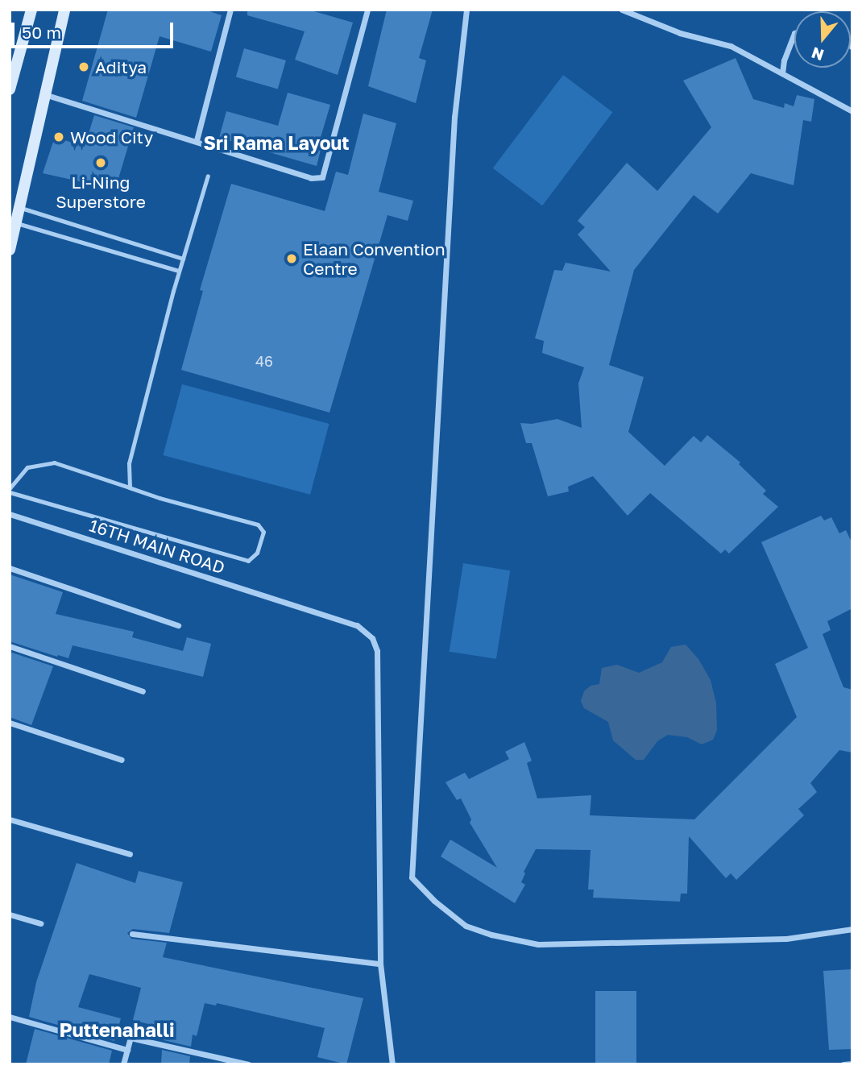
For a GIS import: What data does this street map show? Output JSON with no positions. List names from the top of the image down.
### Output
{
  "streets": {
    "street": ["16TH MAIN ROAD"]
  },
  "districts": ["Sri Rama Layout", "Puttenahalli"],
  "places": [
    "Aditya",
    "Wood City",
    "Li-Ning Superstore",
    "Elaan Convention Centre"
  ],
  "house_numbers": ["46"],
  "scale_bar": "50 m",
  "north": "bottom"
}
